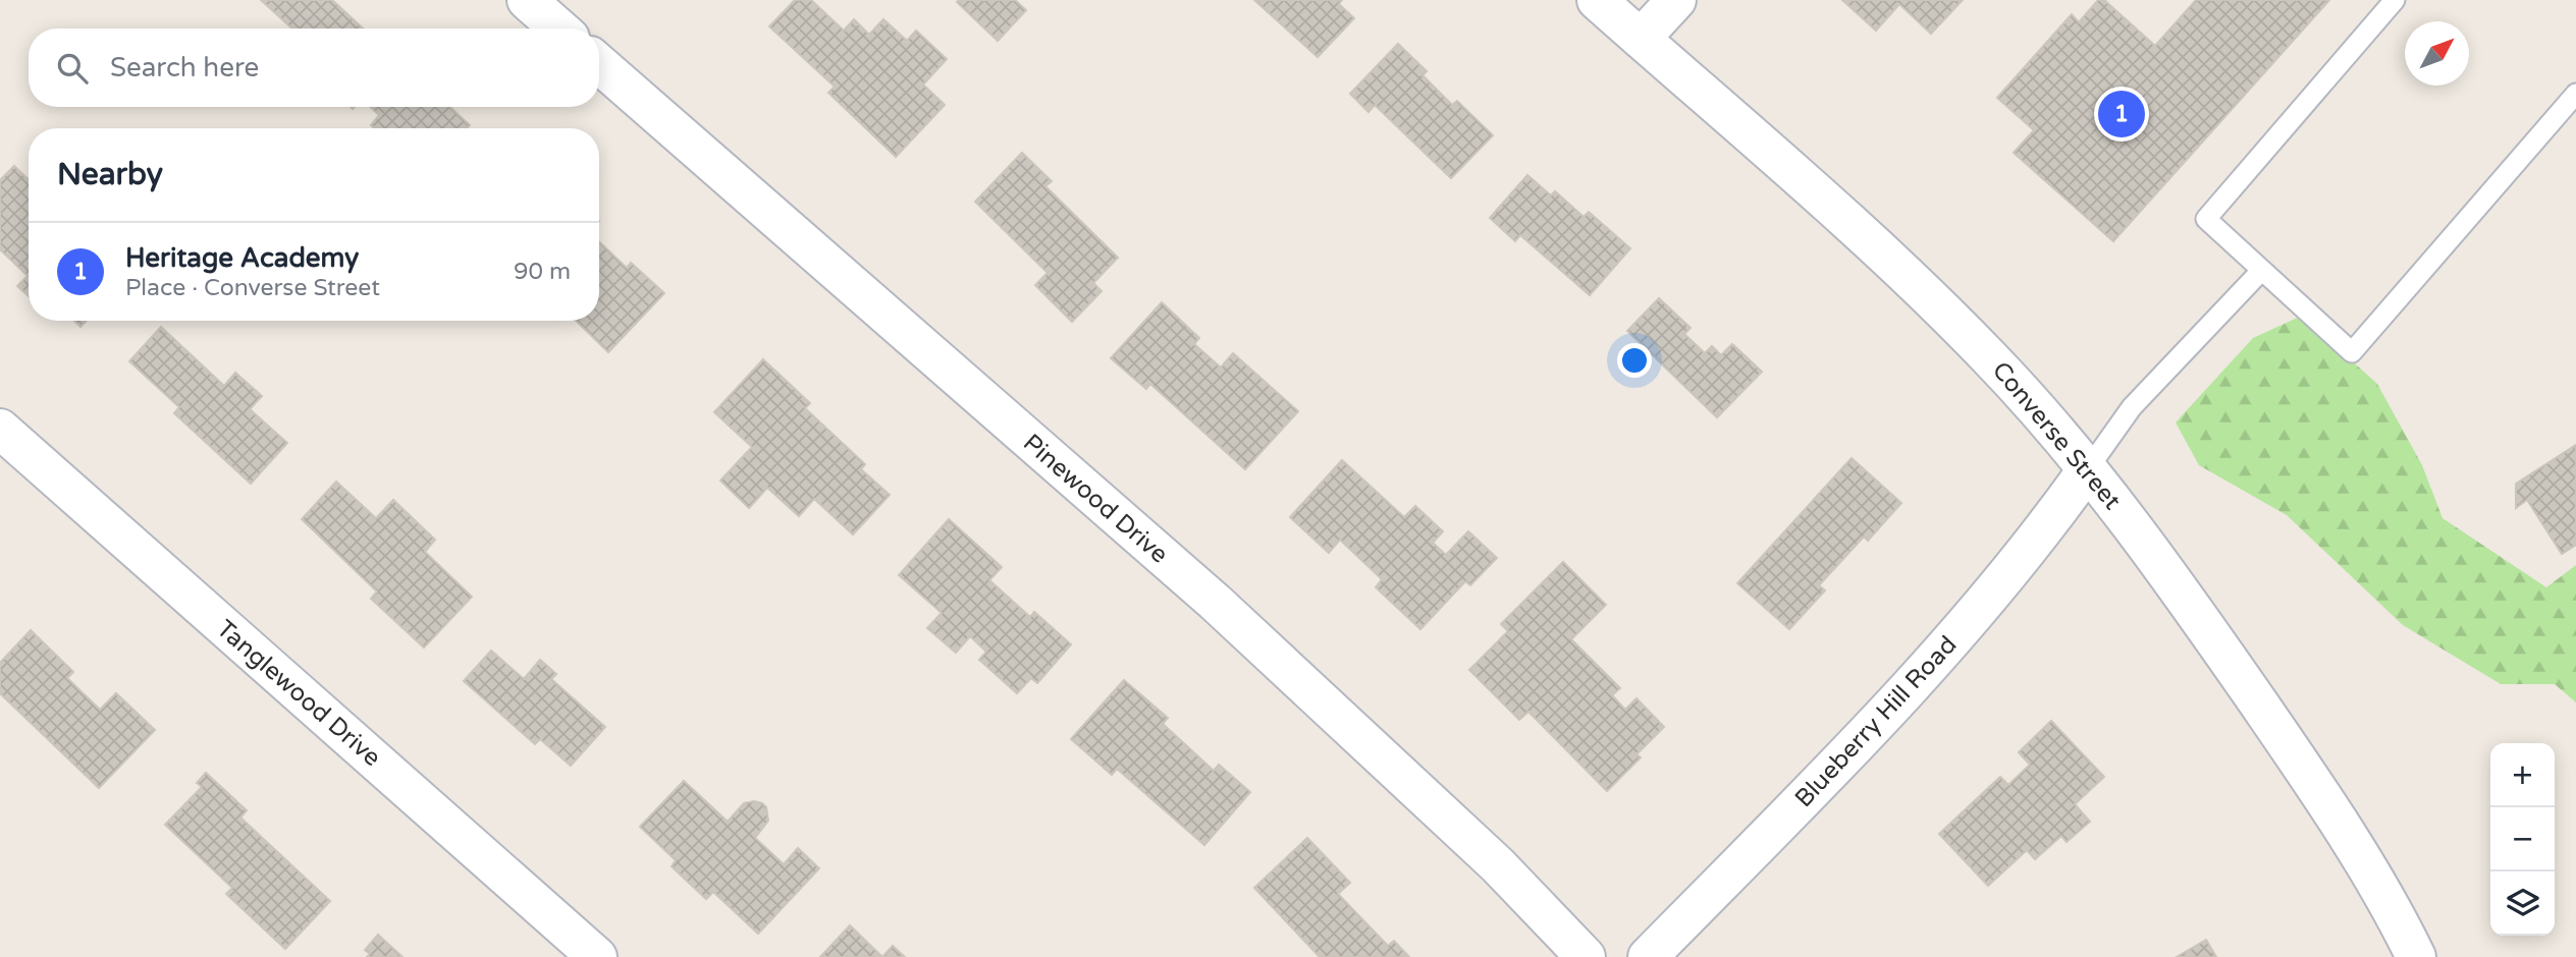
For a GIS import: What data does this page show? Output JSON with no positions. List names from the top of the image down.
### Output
{
  "streets": {
    "street": [
      "Converse Street",
      "Pinewood Drive",
      "Tanglewood Drive",
      "Blueberry Hill Road"
    ]
  },
  "crossings": [
    ["Converse Street", "Blueberry Hill Road"]
  ],
  "north": "top right",
  "page": {
    "search": "Search here",
    "pins": "1",
    "heading": "Nearby",
    "list": [
      {
        "mark": "1",
        "name": "Heritage Academy",
        "note": "Place · Converse Street",
        "value": "90 m"
      }
    ],
    "map_buttons": ["+", "−"]
  }
}
